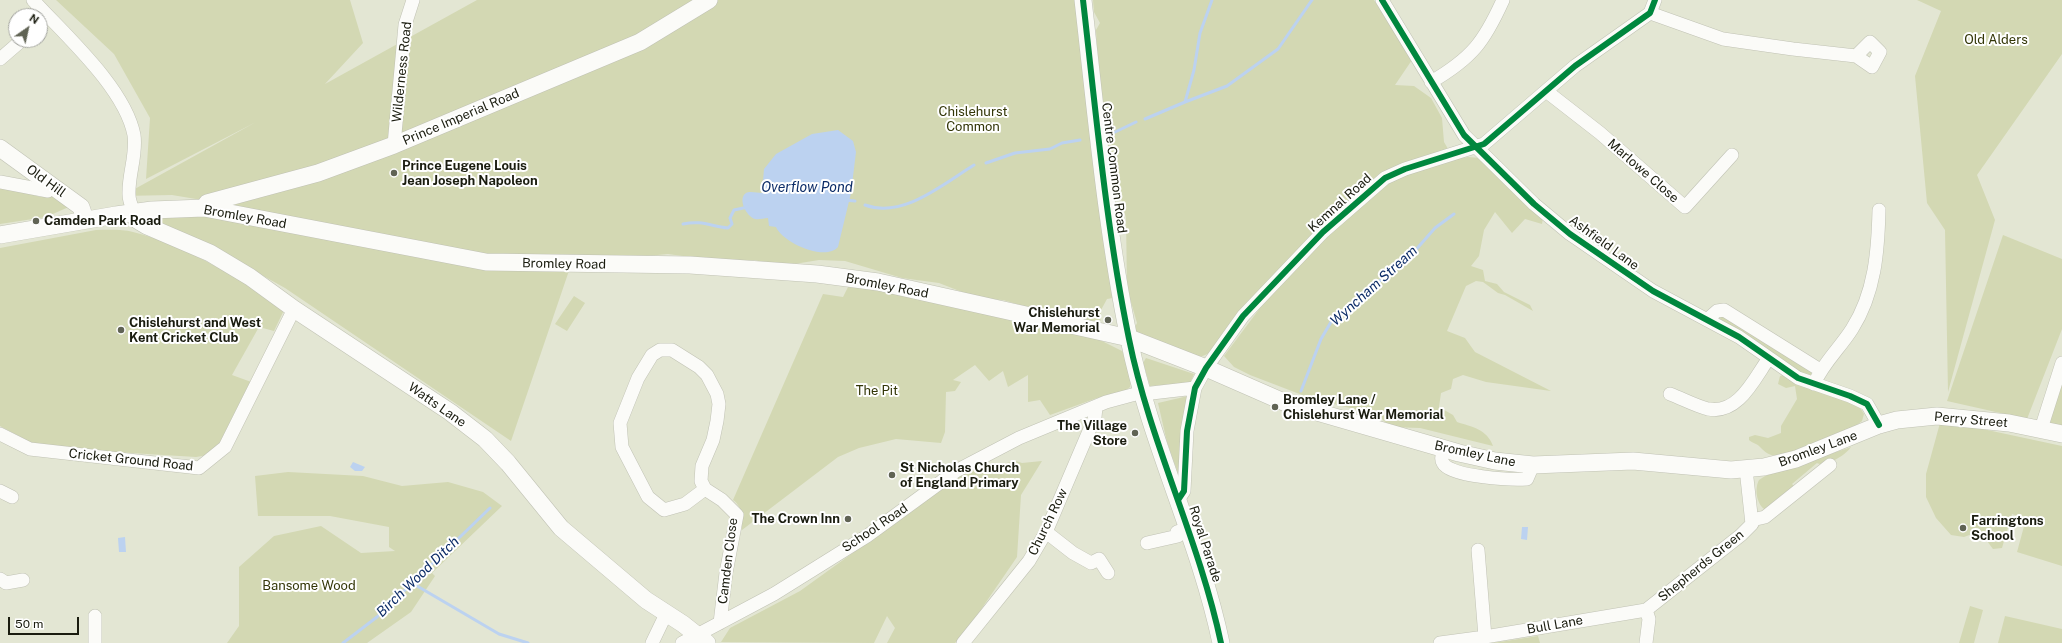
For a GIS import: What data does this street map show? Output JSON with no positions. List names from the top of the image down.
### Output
{
  "streets": {
    "main road": [
      "Prince Imperial Road",
      "Centre Common Road",
      "Old Hill",
      "Bromley Road",
      "Watts Lane",
      "Perry Street",
      "Bromley Lane",
      "Royal Parade"
    ],
    "street": [
      "Wilderness Road",
      "Marlowe Close",
      "Kemnal Road",
      "Ashfield Lane",
      "Cricket Ground Road",
      "Church Row",
      "School Road",
      "Camden Close",
      "Shepherds Green",
      "Bull Lane"
    ]
  },
  "crossings": [
    ["Wilderness Road", "Prince Imperial Road"],
    ["Prince Imperial Road", "Bromley Road"],
    ["Centre Common Road", "Bromley Road"],
    ["Centre Common Road", "Bromley Lane"],
    ["Centre Common Road", "Royal Parade"],
    ["Marlowe Close", "Kemnal Road"],
    ["Old Hill", "Bromley Road"],
    ["Kemnal Road", "Ashfield Lane"],
    ["Kemnal Road", "Bromley Lane"],
    ["Kemnal Road", "School Road"],
    ["Kemnal Road", "Royal Parade"],
    ["Bromley Road", "Watts Lane"],
    ["Bromley Road", "Bromley Lane"],
    ["Bromley Road", "Royal Parade"],
    ["Ashfield Lane", "Perry Street"],
    ["Ashfield Lane", "Bromley Lane"],
    ["Watts Lane", "Cricket Ground Road"],
    ["Watts Lane", "School Road"],
    ["Perry Street", "Bromley Lane"],
    ["Bromley Lane", "Royal Parade"],
    ["Bromley Lane", "Shepherds Green"],
    ["Church Row", "School Road"],
    ["School Road", "Royal Parade"],
    ["School Road", "Camden Close"],
    ["Shepherds Green", "Bull Lane"]
  ],
  "water": ["Overflow Pond", "Wyncham Stream", "Birch Wood Ditch"],
  "parks": [
    "Old Alders",
    "Chislehurst Common",
    "The Pit",
    "Bansome Wood"
  ],
  "places": [
    "Prince Eugene Louis Jean Joseph Napoleon",
    "Camden Park Road",
    "Chislehurst War Memorial",
    "Chislehurst and West Kent Cricket Club",
    "Bromley Lane / Chislehurst War Memorial",
    "The Village Store",
    "St Nicholas Church of England Primary",
    "The Crown Inn",
    "Farringtons School"
  ],
  "scale_bar": "50 m",
  "north": "top right"
}
